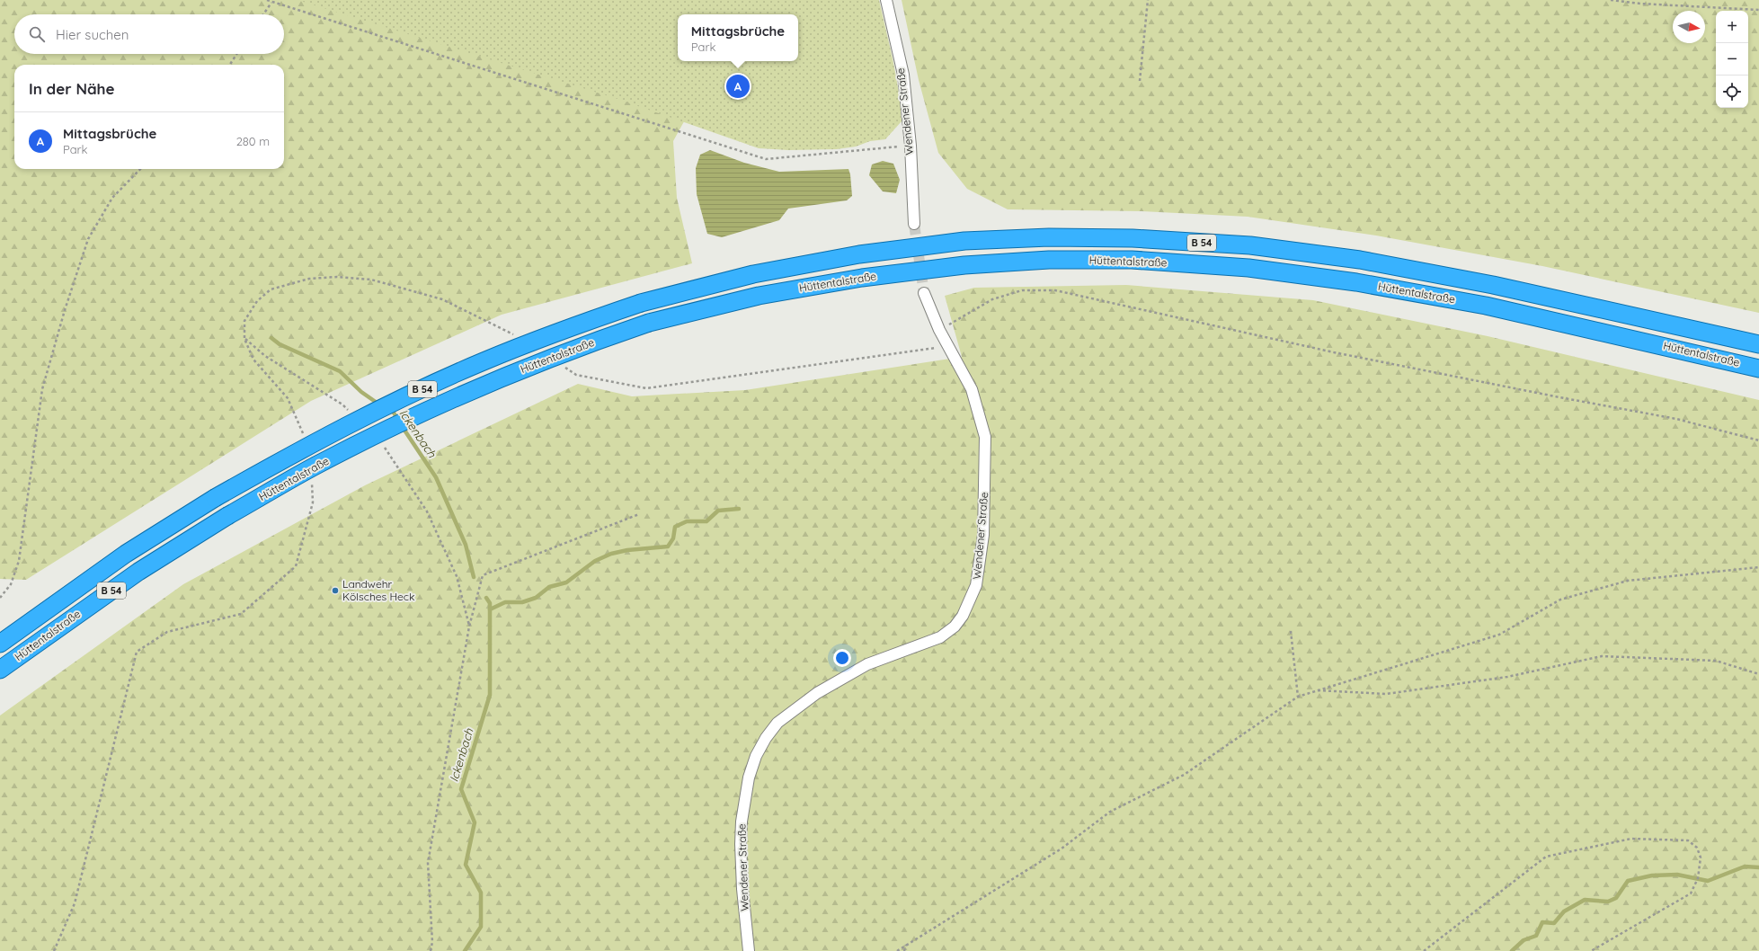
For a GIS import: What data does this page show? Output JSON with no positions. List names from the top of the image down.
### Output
{
  "streets": {
    "highway": ["B 54", "Hüttentalstraße"],
    "street": ["Wendener Straße"]
  },
  "water": ["Ickenbach"],
  "places": ["Landwehr Kölsches Heck"],
  "north": "right",
  "page": {
    "map_buttons": ["+", "−"],
    "popup": ["Mittagsbrüche", "Park"],
    "search": "Hier suchen",
    "heading": "In der Nähe",
    "pins": "A",
    "list": [
      {
        "mark": "A",
        "name": "Mittagsbrüche",
        "note": "Park",
        "value": "280 m"
      }
    ]
  }
}
